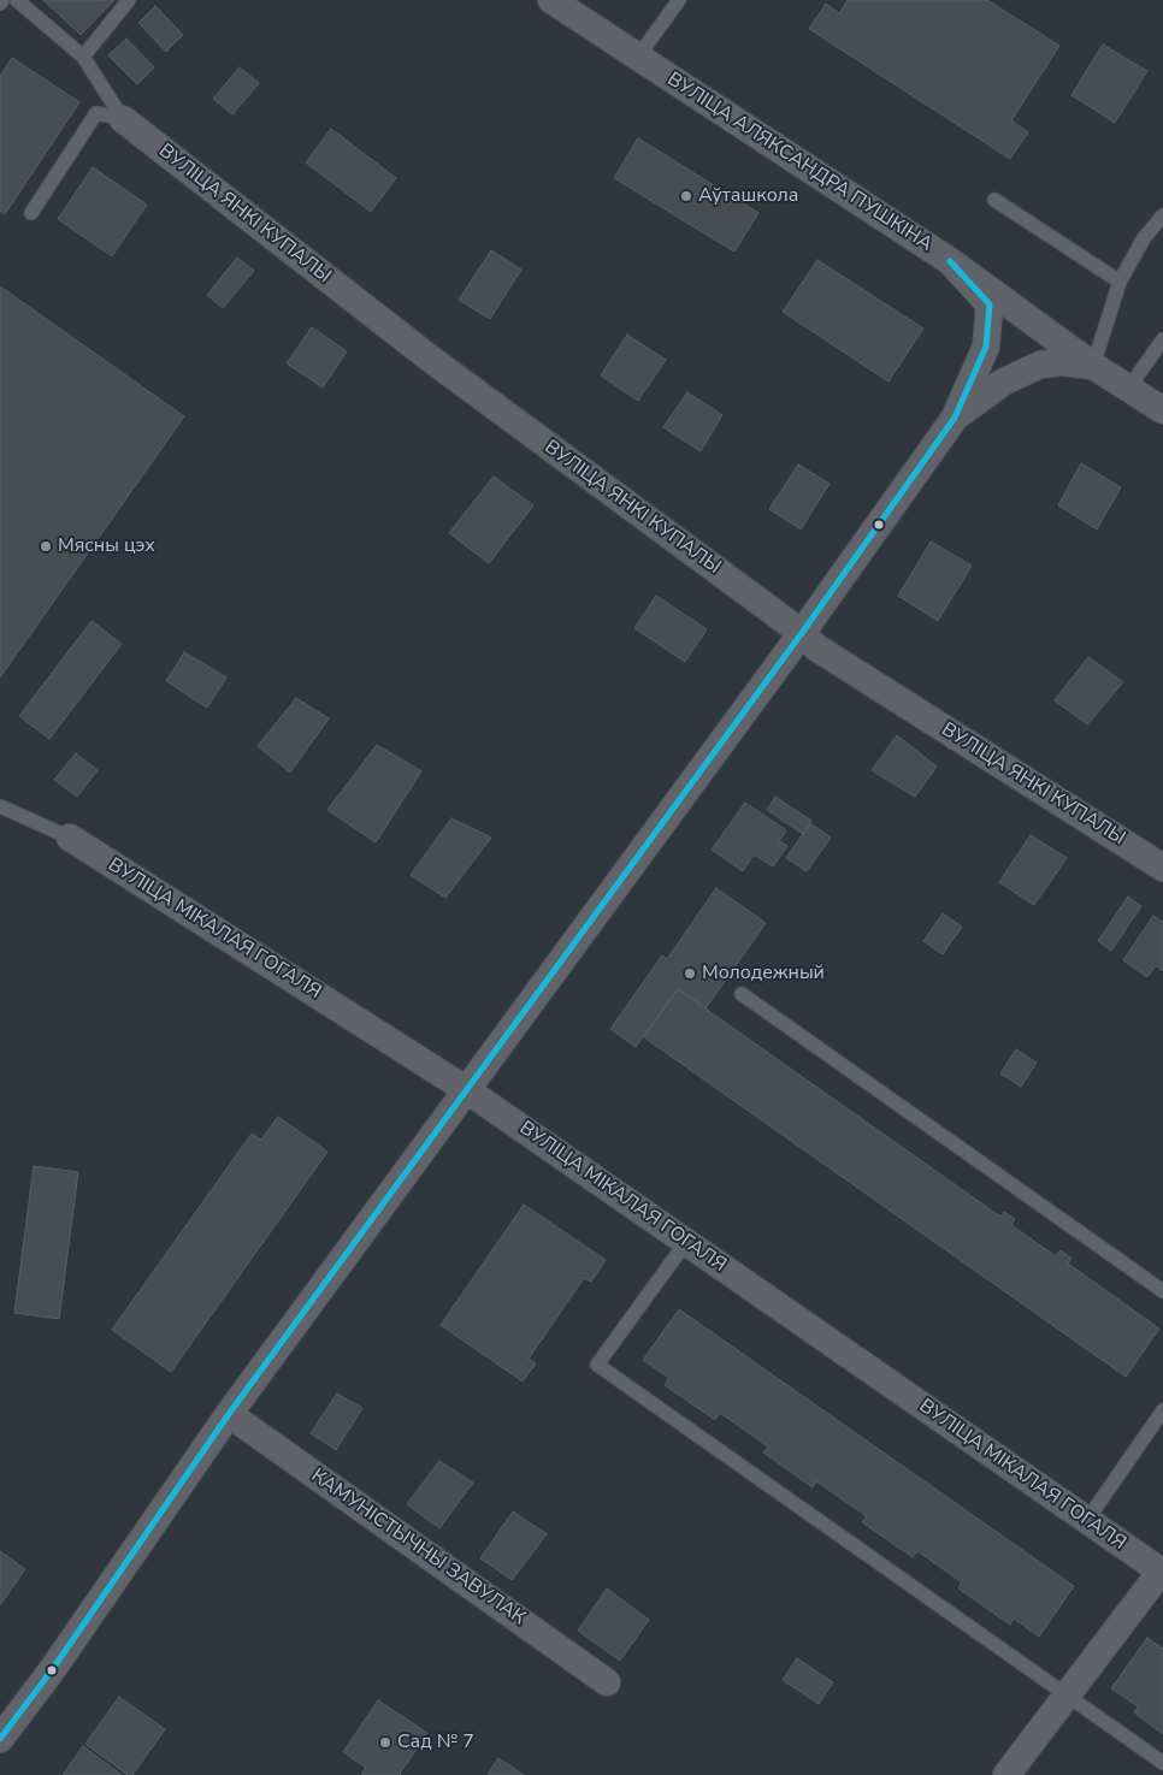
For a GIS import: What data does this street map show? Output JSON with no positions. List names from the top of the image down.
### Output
{
  "streets": {
    "street": [
      "ВУЛІЦА АЛЯКСАНДРА ПУШКІНА",
      "ВУЛІЦА ЯНКІ КУПАЛЫ",
      "ВУЛІЦА МІКАЛАЯ ГОГАЛЯ",
      "КАМУНІСТЫЧНЫ ЗАВУЛАК"
    ]
  },
  "places": [
    "Аўташкола",
    "Мясны цэх",
    "Молодежный",
    "Сад № 7"
  ]
}
